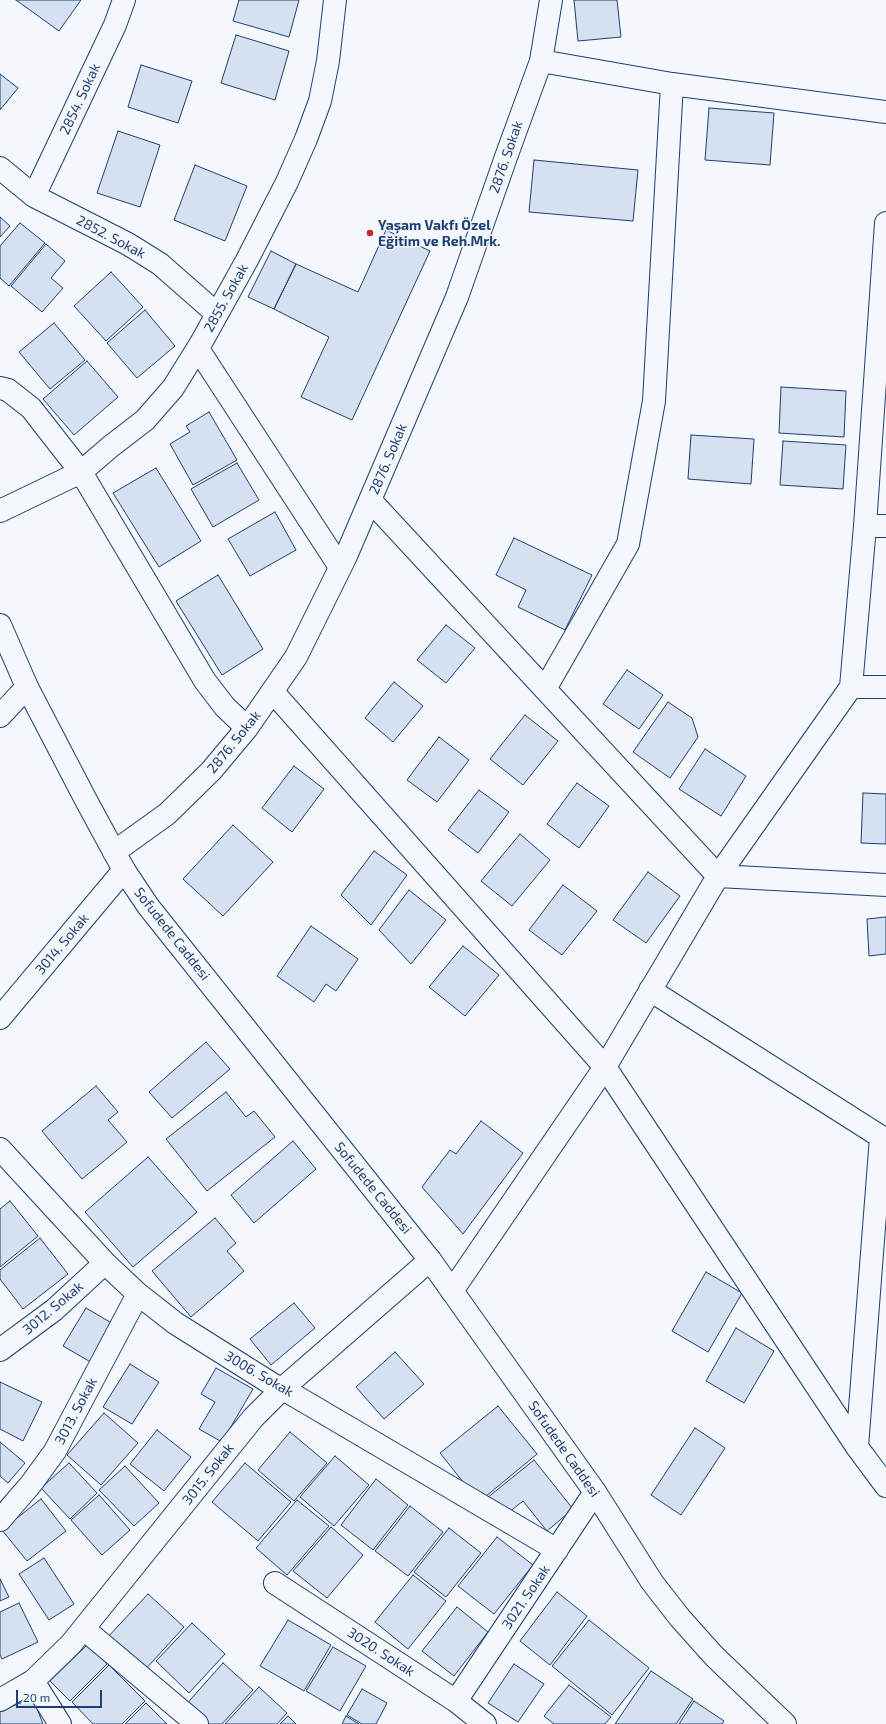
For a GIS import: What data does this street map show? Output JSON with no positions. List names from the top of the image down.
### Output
{
  "streets": {
    "street": [
      "2854. Sokak",
      "2876. Sokak",
      "2852. Sokak",
      "2855. Sokak",
      "Sofudede Caddesi",
      "3014. Sokak",
      "3012. Sokak",
      "3006. Sokak",
      "3013. Sokak",
      "3015. Sokak",
      "3021. Sokak",
      "3020. Sokak"
    ]
  },
  "crossings": [
    ["2854. Sokak", "2852. Sokak"],
    ["2876. Sokak", "Sofudede Caddesi"],
    ["2876. Sokak", "3014. Sokak"],
    ["2852. Sokak", "2855. Sokak"],
    ["Sofudede Caddesi", "3014. Sokak"],
    ["Sofudede Caddesi", "3015. Sokak"],
    ["Sofudede Caddesi", "3021. Sokak"],
    ["3012. Sokak", "3006. Sokak"],
    ["3006. Sokak", "3013. Sokak"],
    ["3006. Sokak", "3015. Sokak"],
    ["3006. Sokak", "3021. Sokak"],
    ["3021. Sokak", "3020. Sokak"]
  ],
  "places": ["Yaşam Vakfı Özel Eğitim ve Reh.Mrk."],
  "scale_bar": "20 m"
}
